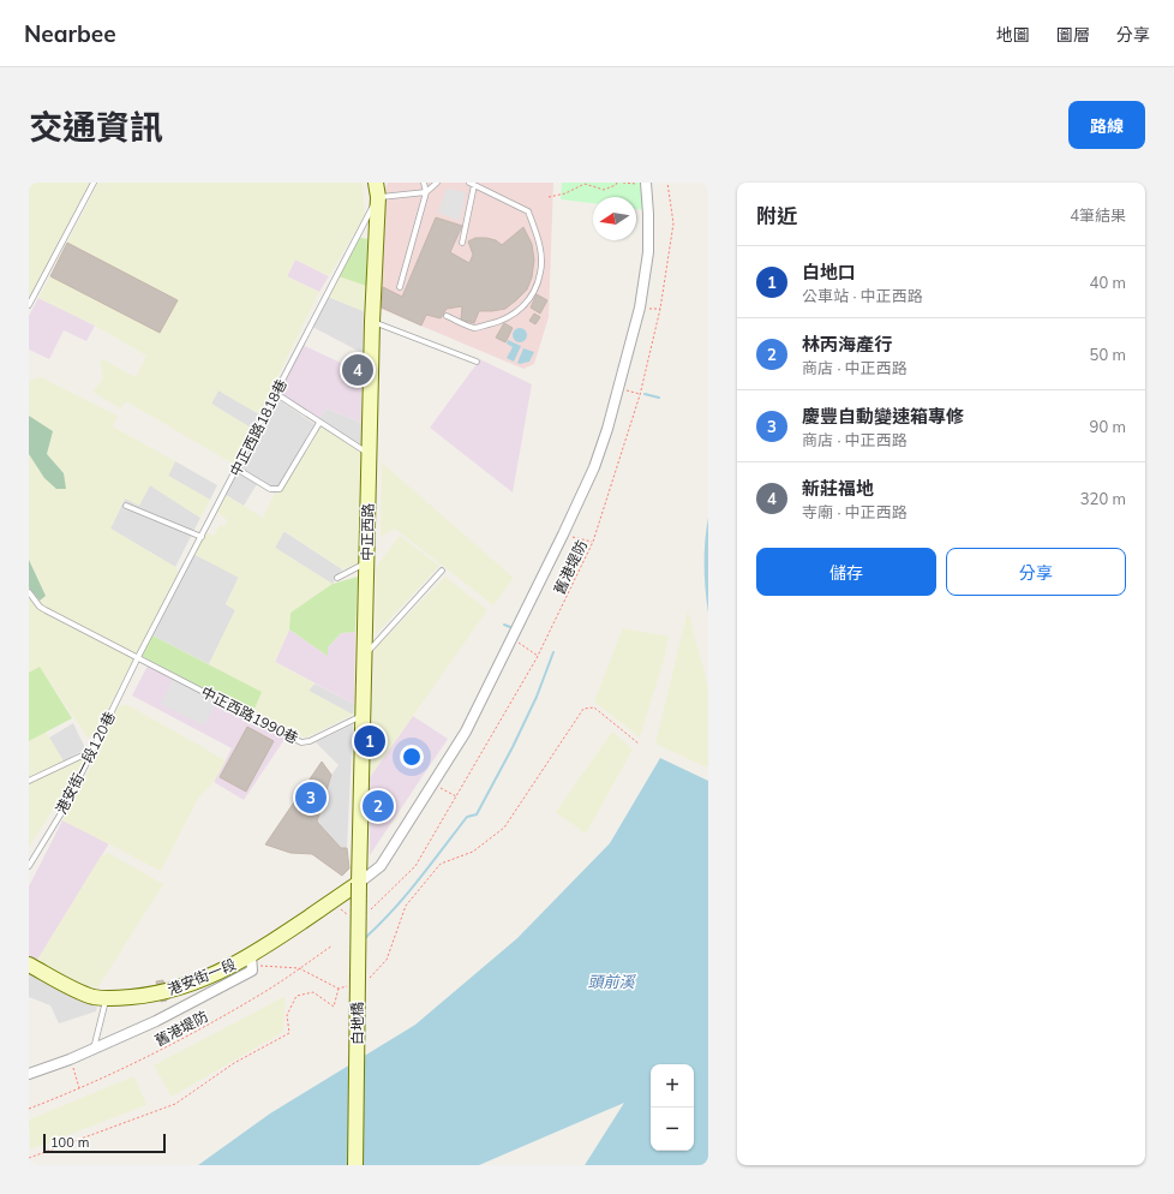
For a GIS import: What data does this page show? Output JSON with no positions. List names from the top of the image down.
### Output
{
  "streets": {
    "main road": ["中正西路", "港安街一段", "白地橋"],
    "lane": ["中正西路1818巷", "中正西路1990巷", "港安街一段120巷"],
    "path": ["舊港堤防"]
  },
  "crossings": [
    ["中正西路1818巷", "中正西路"],
    ["中正西路1818巷", "中正西路1990巷"],
    ["中正西路1818巷", "港安街一段120巷"],
    ["中正西路", "中正西路1990巷"],
    ["中正西路", "港安街一段"],
    ["中正西路", "白地橋"],
    ["中正西路1990巷", "港安街一段120巷"],
    ["港安街一段", "白地橋"]
  ],
  "water": ["頭前溪"],
  "scale_bar": "100 m",
  "north": "left",
  "page": {
    "header": "Nearbee",
    "nav": ["地圖", "圖層", "分享"],
    "title": "交通資訊",
    "buttons": [
      "路線",
      ["儲存", "分享"]
    ],
    "heading": ["附近", "4筆結果"],
    "list": [
      {
        "mark": "1",
        "name": "白地口",
        "note": "公車站 · 中正西路",
        "value": "40 m"
      },
      {
        "mark": "2",
        "name": "林丙海產行",
        "note": "商店 · 中正西路",
        "value": "50 m"
      },
      {
        "mark": "3",
        "name": "慶豐自動變速箱專修",
        "note": "商店 · 中正西路",
        "value": "90 m"
      },
      {
        "mark": "4",
        "name": "新莊福地",
        "note": "寺廟 · 中正西路",
        "value": "320 m"
      }
    ],
    "pins": [
      "4",
      "1",
      "3",
      "2"
    ],
    "map_buttons": ["+", "−"],
    "scale": "100 m"
  }
}
